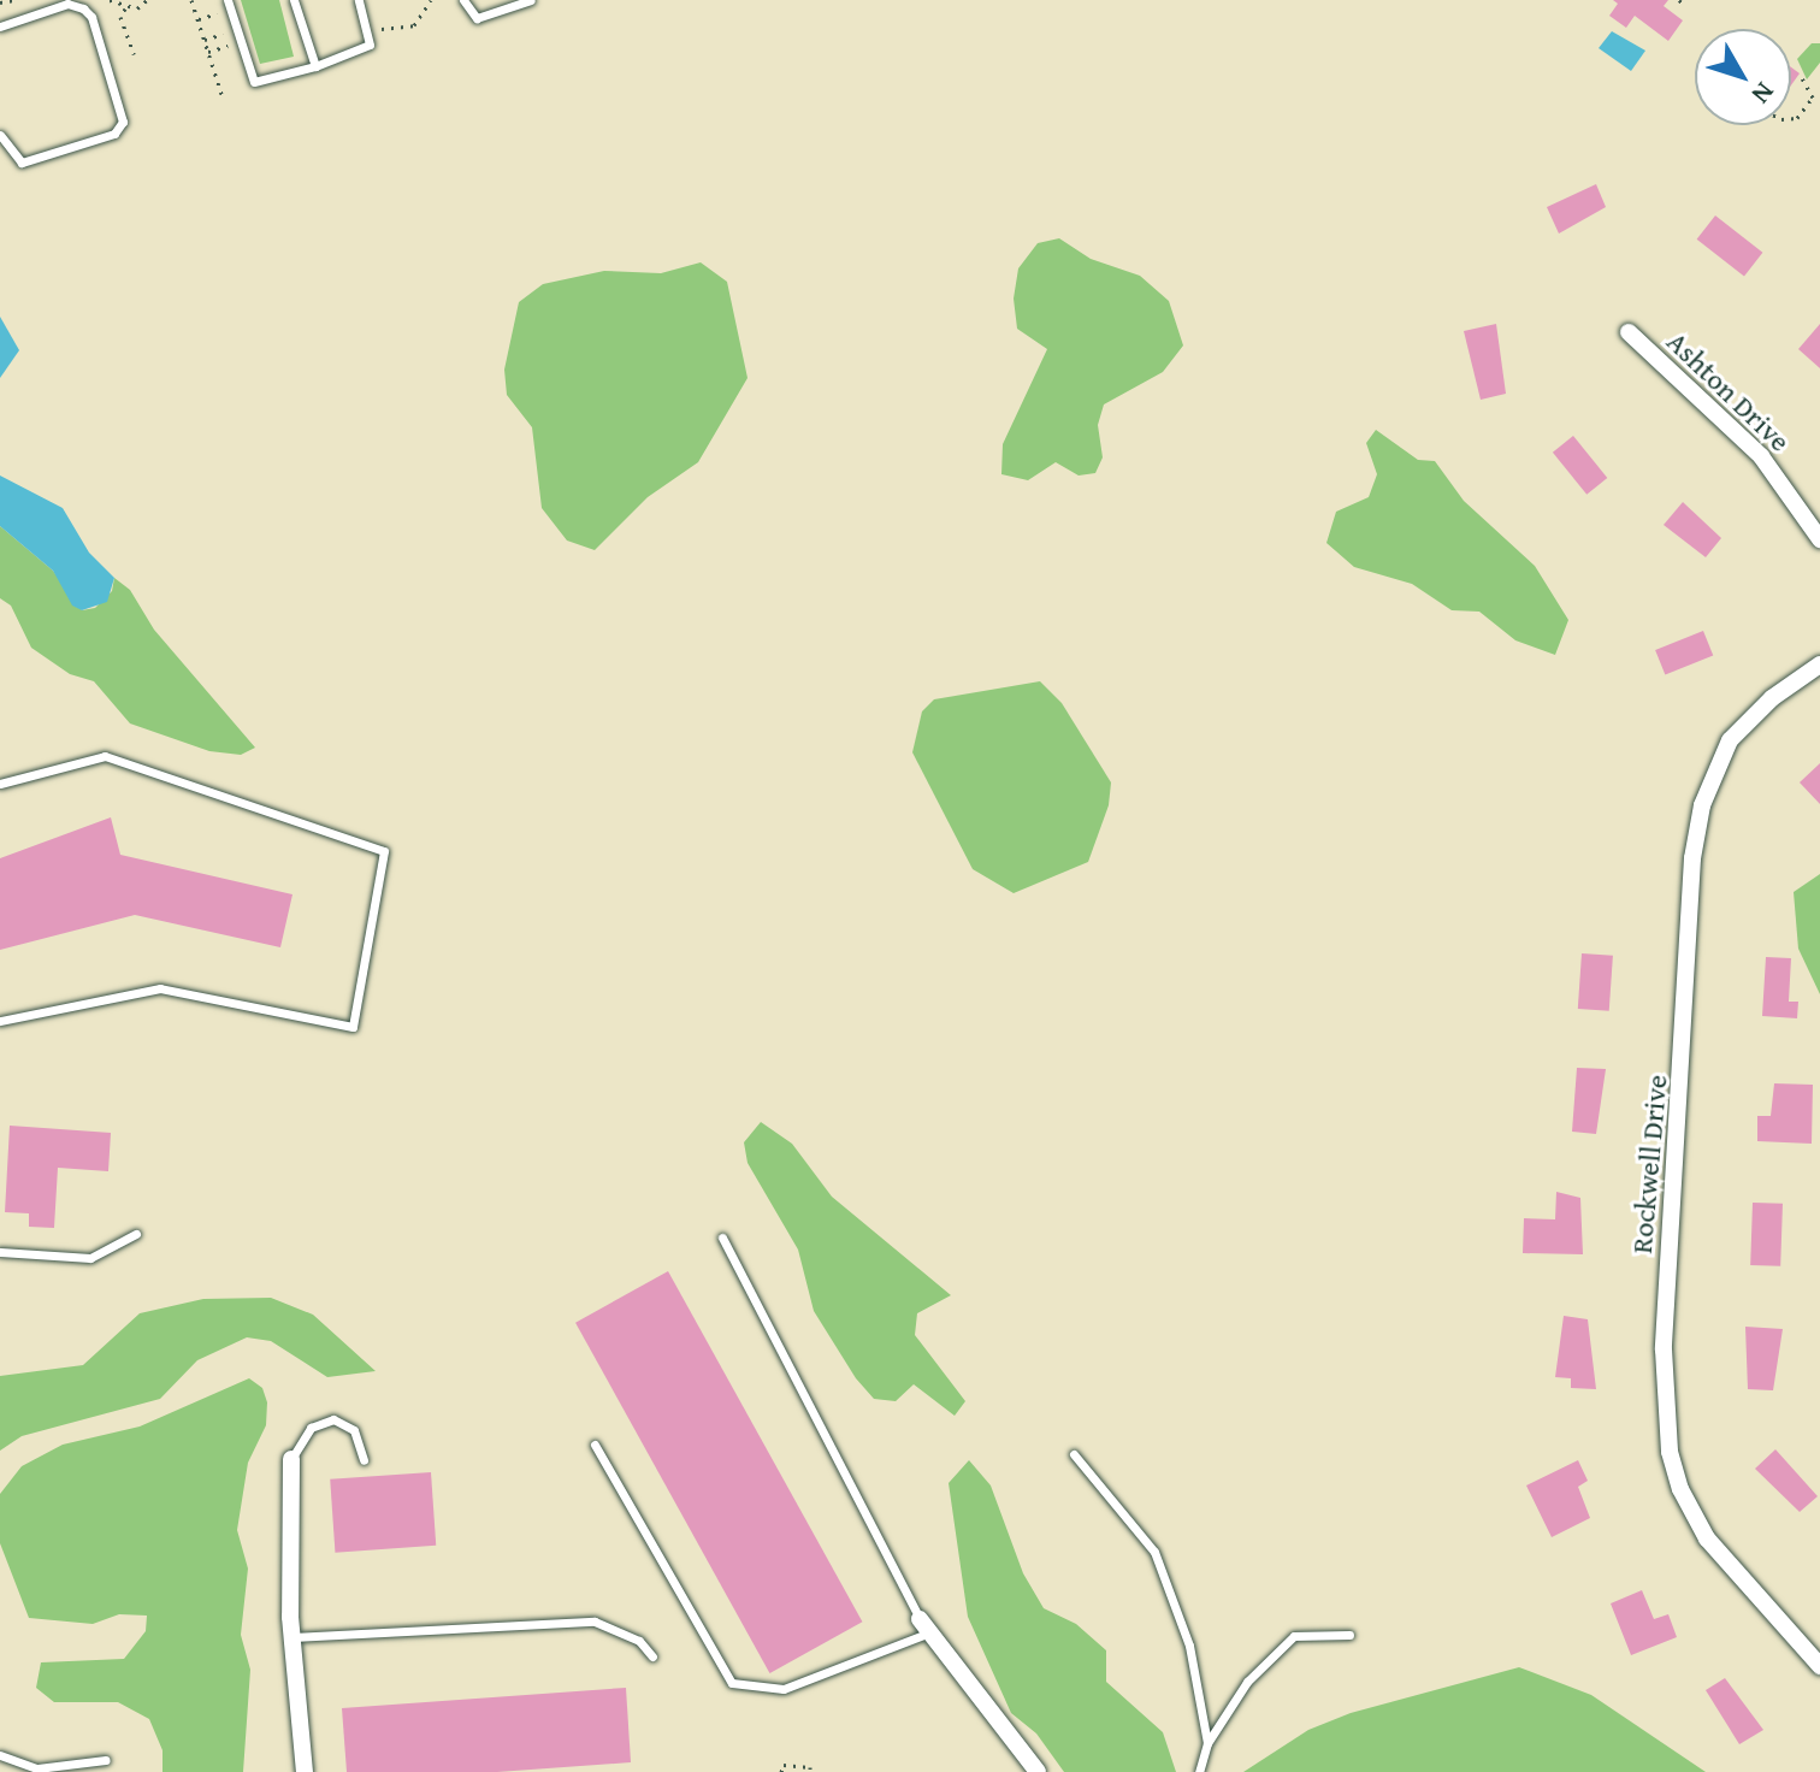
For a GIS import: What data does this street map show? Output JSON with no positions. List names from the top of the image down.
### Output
{
  "streets": {
    "street": ["Ashton Drive", "Rockwell Drive"]
  },
  "north": "bottom right"
}
